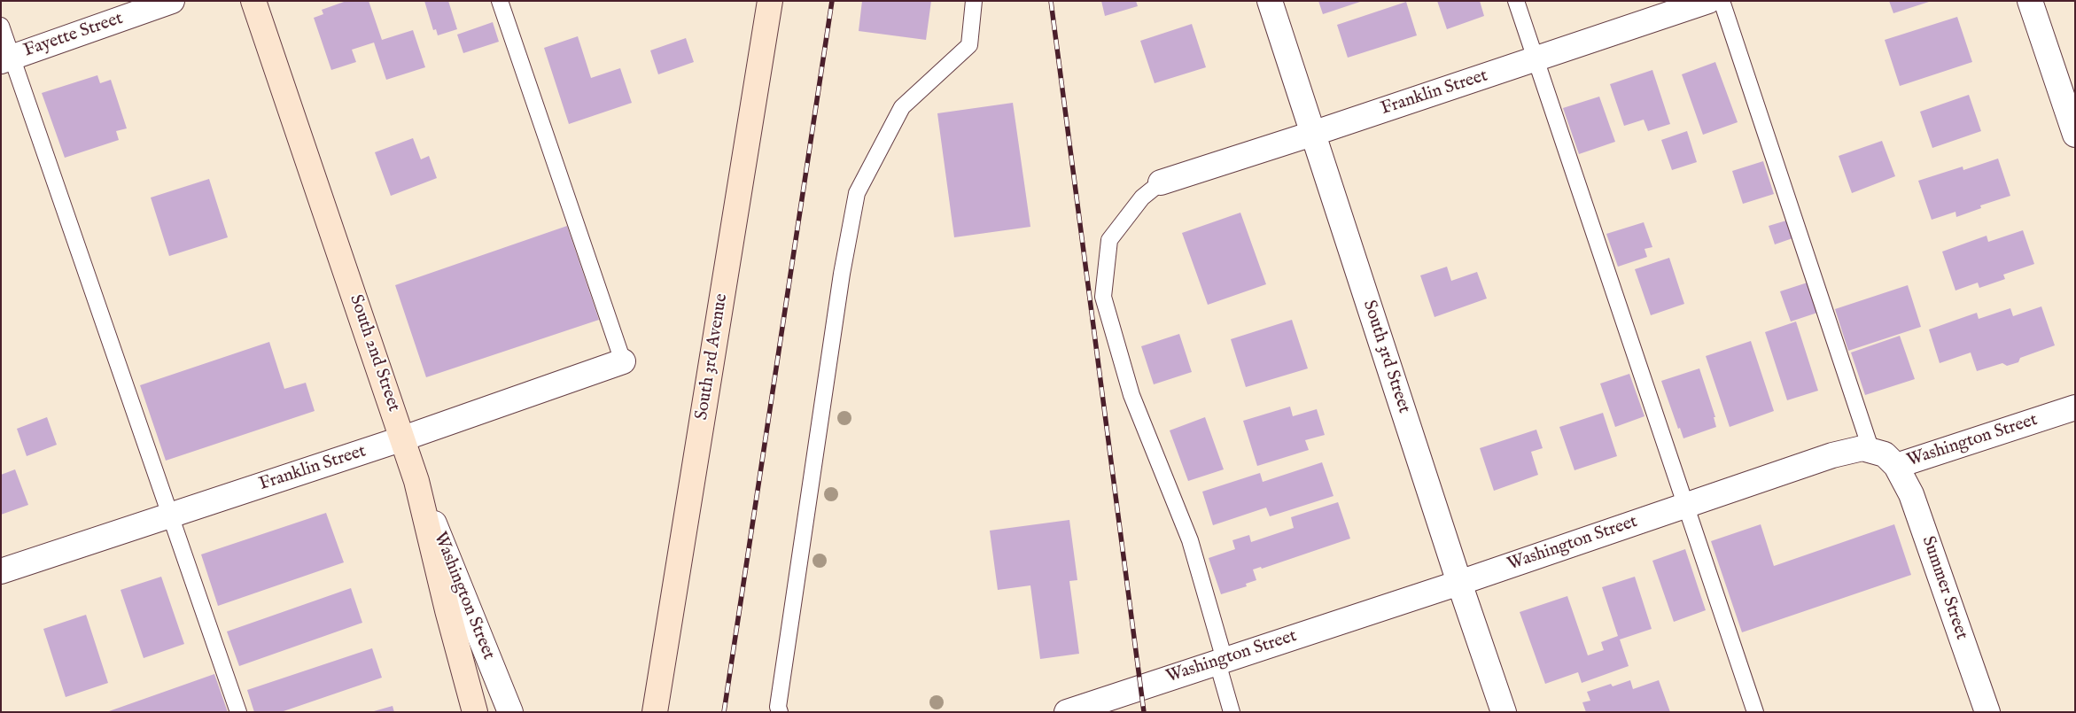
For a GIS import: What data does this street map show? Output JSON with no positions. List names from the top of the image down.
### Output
{
  "streets": {
    "main road": ["South 2nd Street", "South 3rd Avenue"],
    "street": [
      "Fayette Street",
      "Franklin Street",
      "South 3rd Street",
      "Washington Street",
      "Summer Street"
    ]
  },
  "crossings": [
    ["Franklin Street", "South 2nd Street"],
    ["Franklin Street", "South 3rd Street"],
    ["South 2nd Street", "Washington Street"],
    ["South 3rd Street", "Washington Street"],
    ["Washington Street", "Summer Street"]
  ]
}
